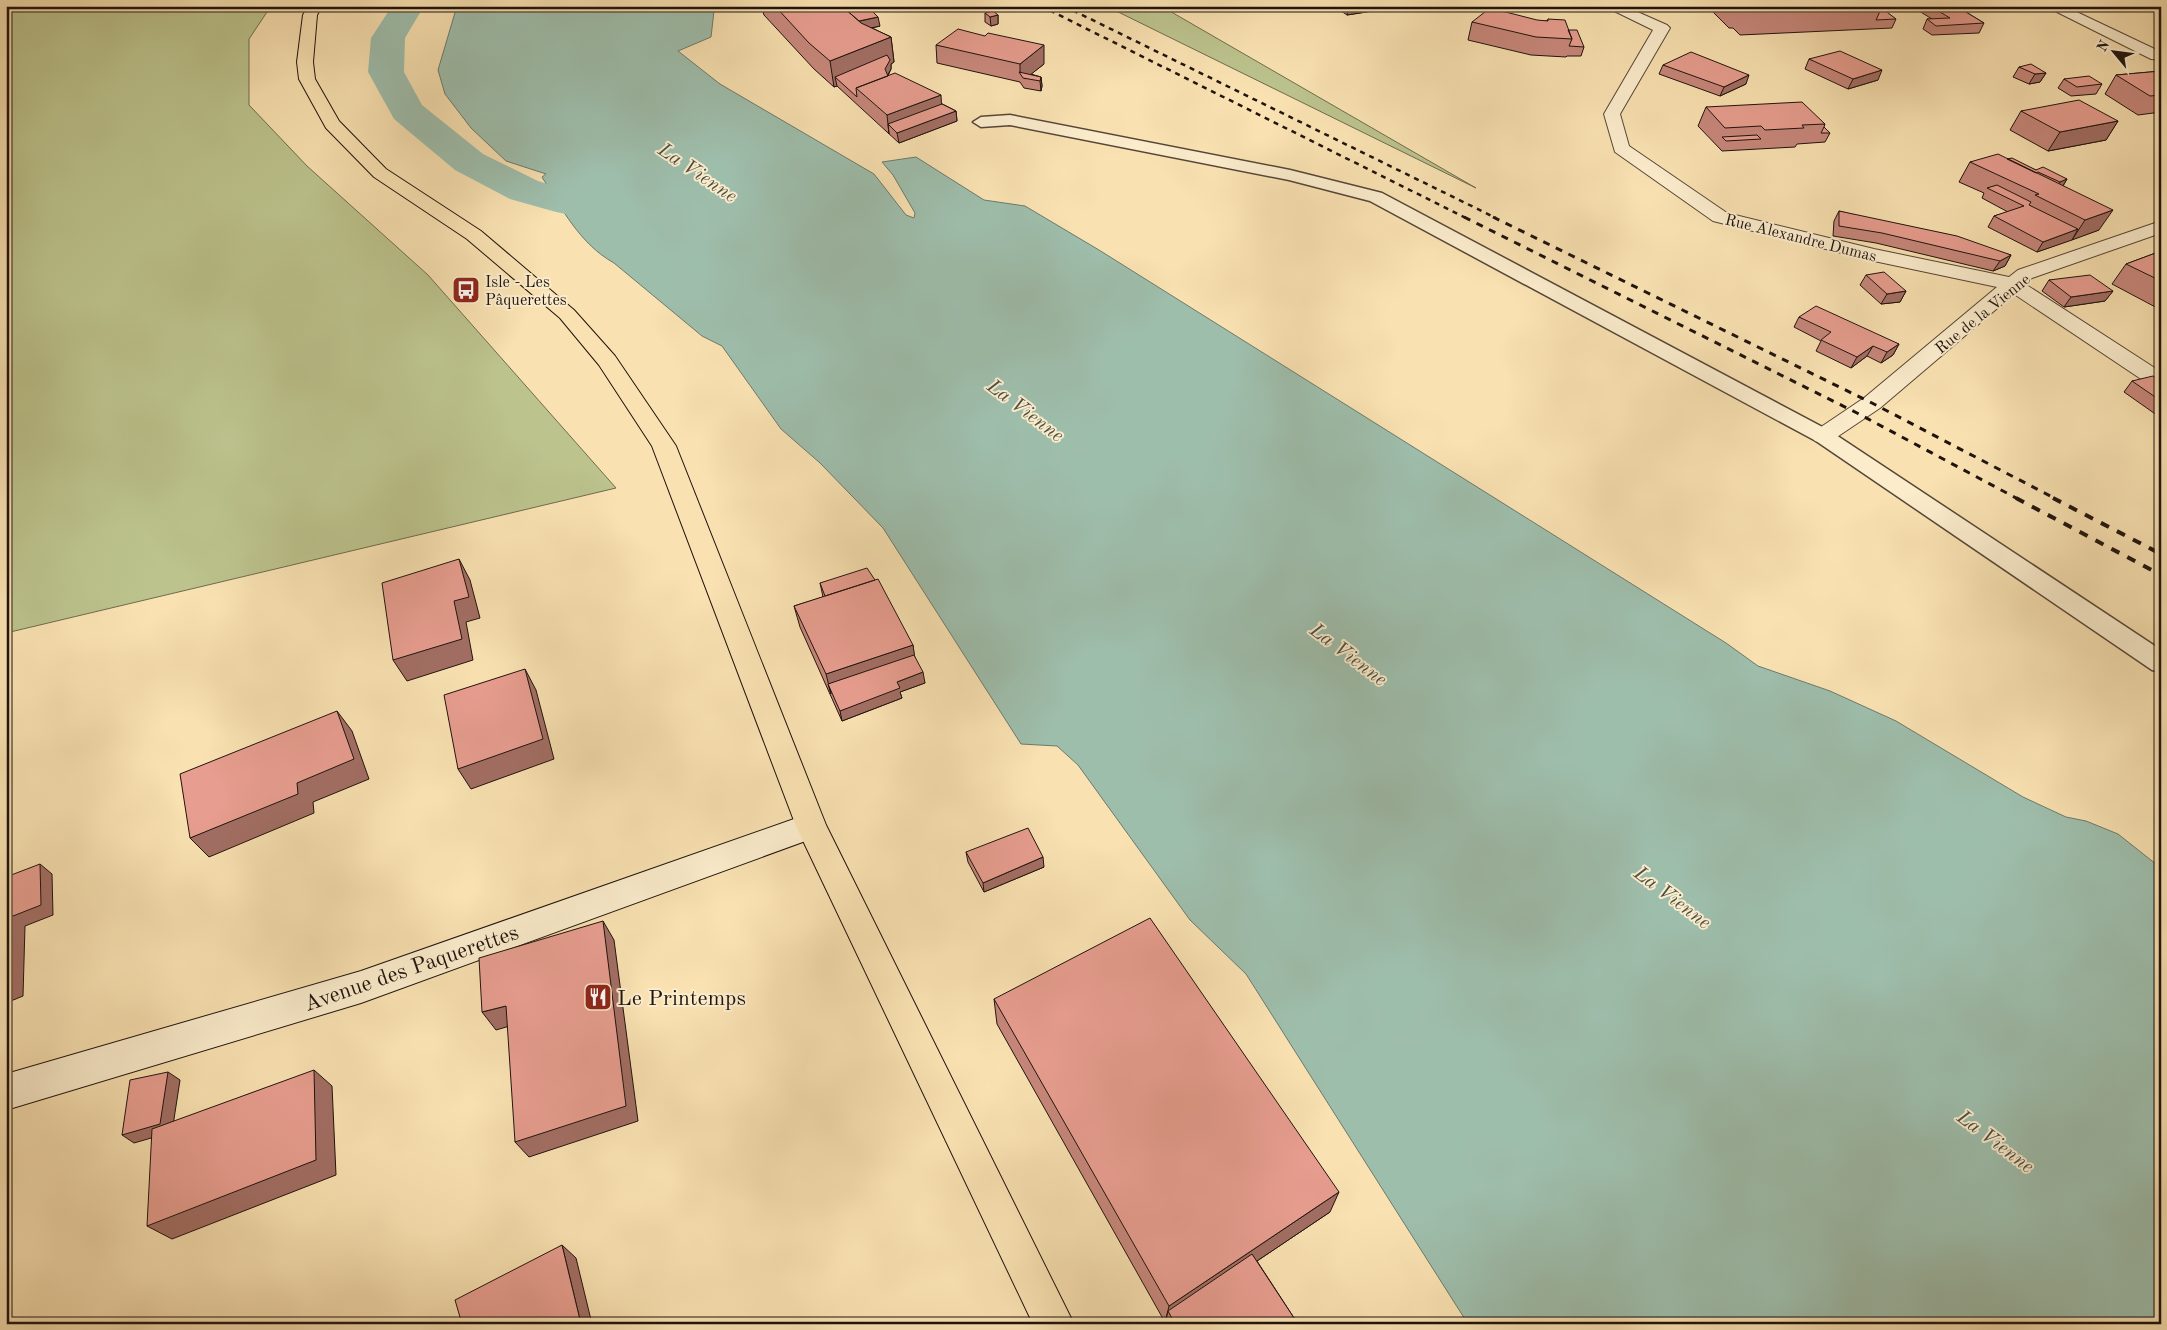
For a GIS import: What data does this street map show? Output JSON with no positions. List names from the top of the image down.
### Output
{
  "streets": {
    "street": ["Rue Alexandre Dumas", "Rue de la Vienne", "Avenue des Paquerettes"]
  },
  "crossings": [
    ["Rue Alexandre Dumas", "Rue de la Vienne"]
  ],
  "water": ["La Vienne"],
  "places": {
    "bus stop": ["Isle - Les Pâquerettes"],
    "restaurant": ["Le Printemps"]
  },
  "north": "top left"
}
